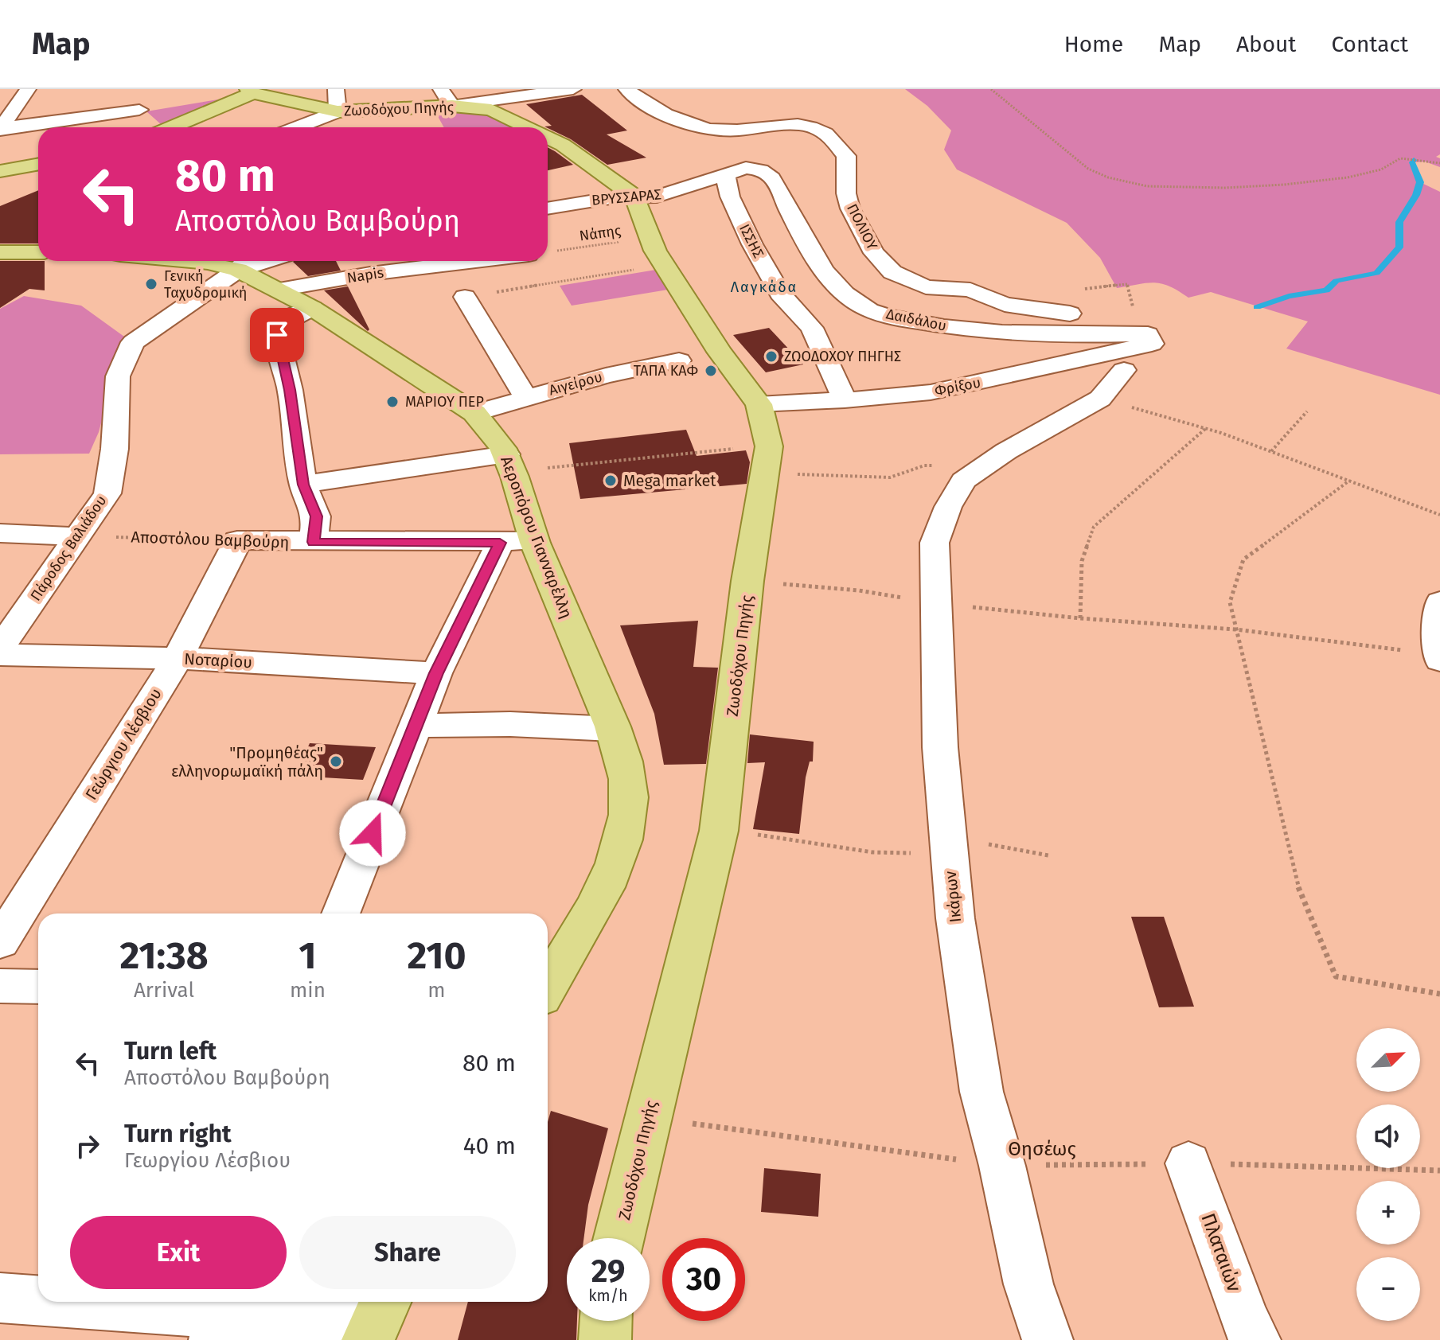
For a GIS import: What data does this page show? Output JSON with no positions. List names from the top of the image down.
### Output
{
  "streets": {
    "main road": ["Ζωοδόχου Πηγής", "Αεροπόρου Γιανναρέλλη"],
    "street": [
      "ΒΡΥΣΣΑΡΑΣ",
      "ΠΟΛΙΟΥ",
      "ΙΣΣΗΣ",
      "Napis",
      "Δαιδάλου",
      "Αιγείρου",
      "Φρίξου",
      "Αποστόλου Βαμβούρη",
      "Πάροδος Βαλιάδου",
      "Νοταρίου",
      "Γεώργιου Λέσβιου",
      "Ικάρων",
      "Πλαταιών"
    ],
    "path": ["Νάπης", "Θησέως"]
  },
  "crossings": [
    ["Ζωοδόχου Πηγής", "ΒΡΥΣΣΑΡΑΣ"],
    ["Ζωοδόχου Πηγής", "Νάπης"],
    ["Ζωοδόχου Πηγής", "Φρίξου"],
    ["Ζωοδόχου Πηγής", "Θησέως"],
    ["ΒΡΥΣΣΑΡΑΣ", "ΙΣΣΗΣ"],
    ["ΒΡΥΣΣΑΡΑΣ", "Δαιδάλου"],
    ["ΙΣΣΗΣ", "Φρίξου"],
    ["Napis", "Αεροπόρου Γιανναρέλλη"],
    ["Δαιδάλου", "Φρίξου"],
    ["Αιγείρου", "Αεροπόρου Γιανναρέλλη"],
    ["Αεροπόρου Γιανναρέλλη", "Αποστόλου Βαμβούρη"],
    ["Αεροπόρου Γιανναρέλλη", "Πάροδος Βαλιάδου"],
    ["Αποστόλου Βαμβούρη", "Πάροδος Βαλιάδου"],
    ["Αποστόλου Βαμβούρη", "Γεώργιου Λέσβιου"],
    ["Νοταρίου", "Γεώργιου Λέσβιου"],
    ["Ικάρων", "Θησέως"],
    ["Θησέως", "Πλαταιών"]
  ],
  "districts": ["Λαγκάδα"],
  "places": [
    "Γενική Ταχυδρομική",
    "ΖΩΟΔΟΧΟΥ ΠΗΓΗΣ",
    "ΤΑΠΑ ΚΑΦ",
    "ΜΑΡΙΟΥ ΠΕΡ",
    "Mega market",
    "\"Προμηθέας\" ελληνορωμαϊκή πάλη"
  ],
  "north": "top right",
  "page": {
    "header": "Map",
    "nav": [
      "Home",
      "Map",
      "About",
      "Contact"
    ],
    "turn": ["80 m", "Αποστόλου Βαμβούρη"],
    "eta": [
      "21:38",
      "Arrival",
      "1",
      "min",
      "210",
      "m"
    ],
    "list": [
      {
        "name": "Turn left",
        "note": "Αποστόλου Βαμβούρη",
        "value": "80 m"
      },
      {
        "name": "Turn right",
        "note": "Γεωργίου Λέσβιου",
        "value": "40 m"
      }
    ],
    "map_buttons": ["+", "−"],
    "buttons": ["Exit", "Share"],
    "speed": "29 km/h",
    "limit": "30"
  }
}
